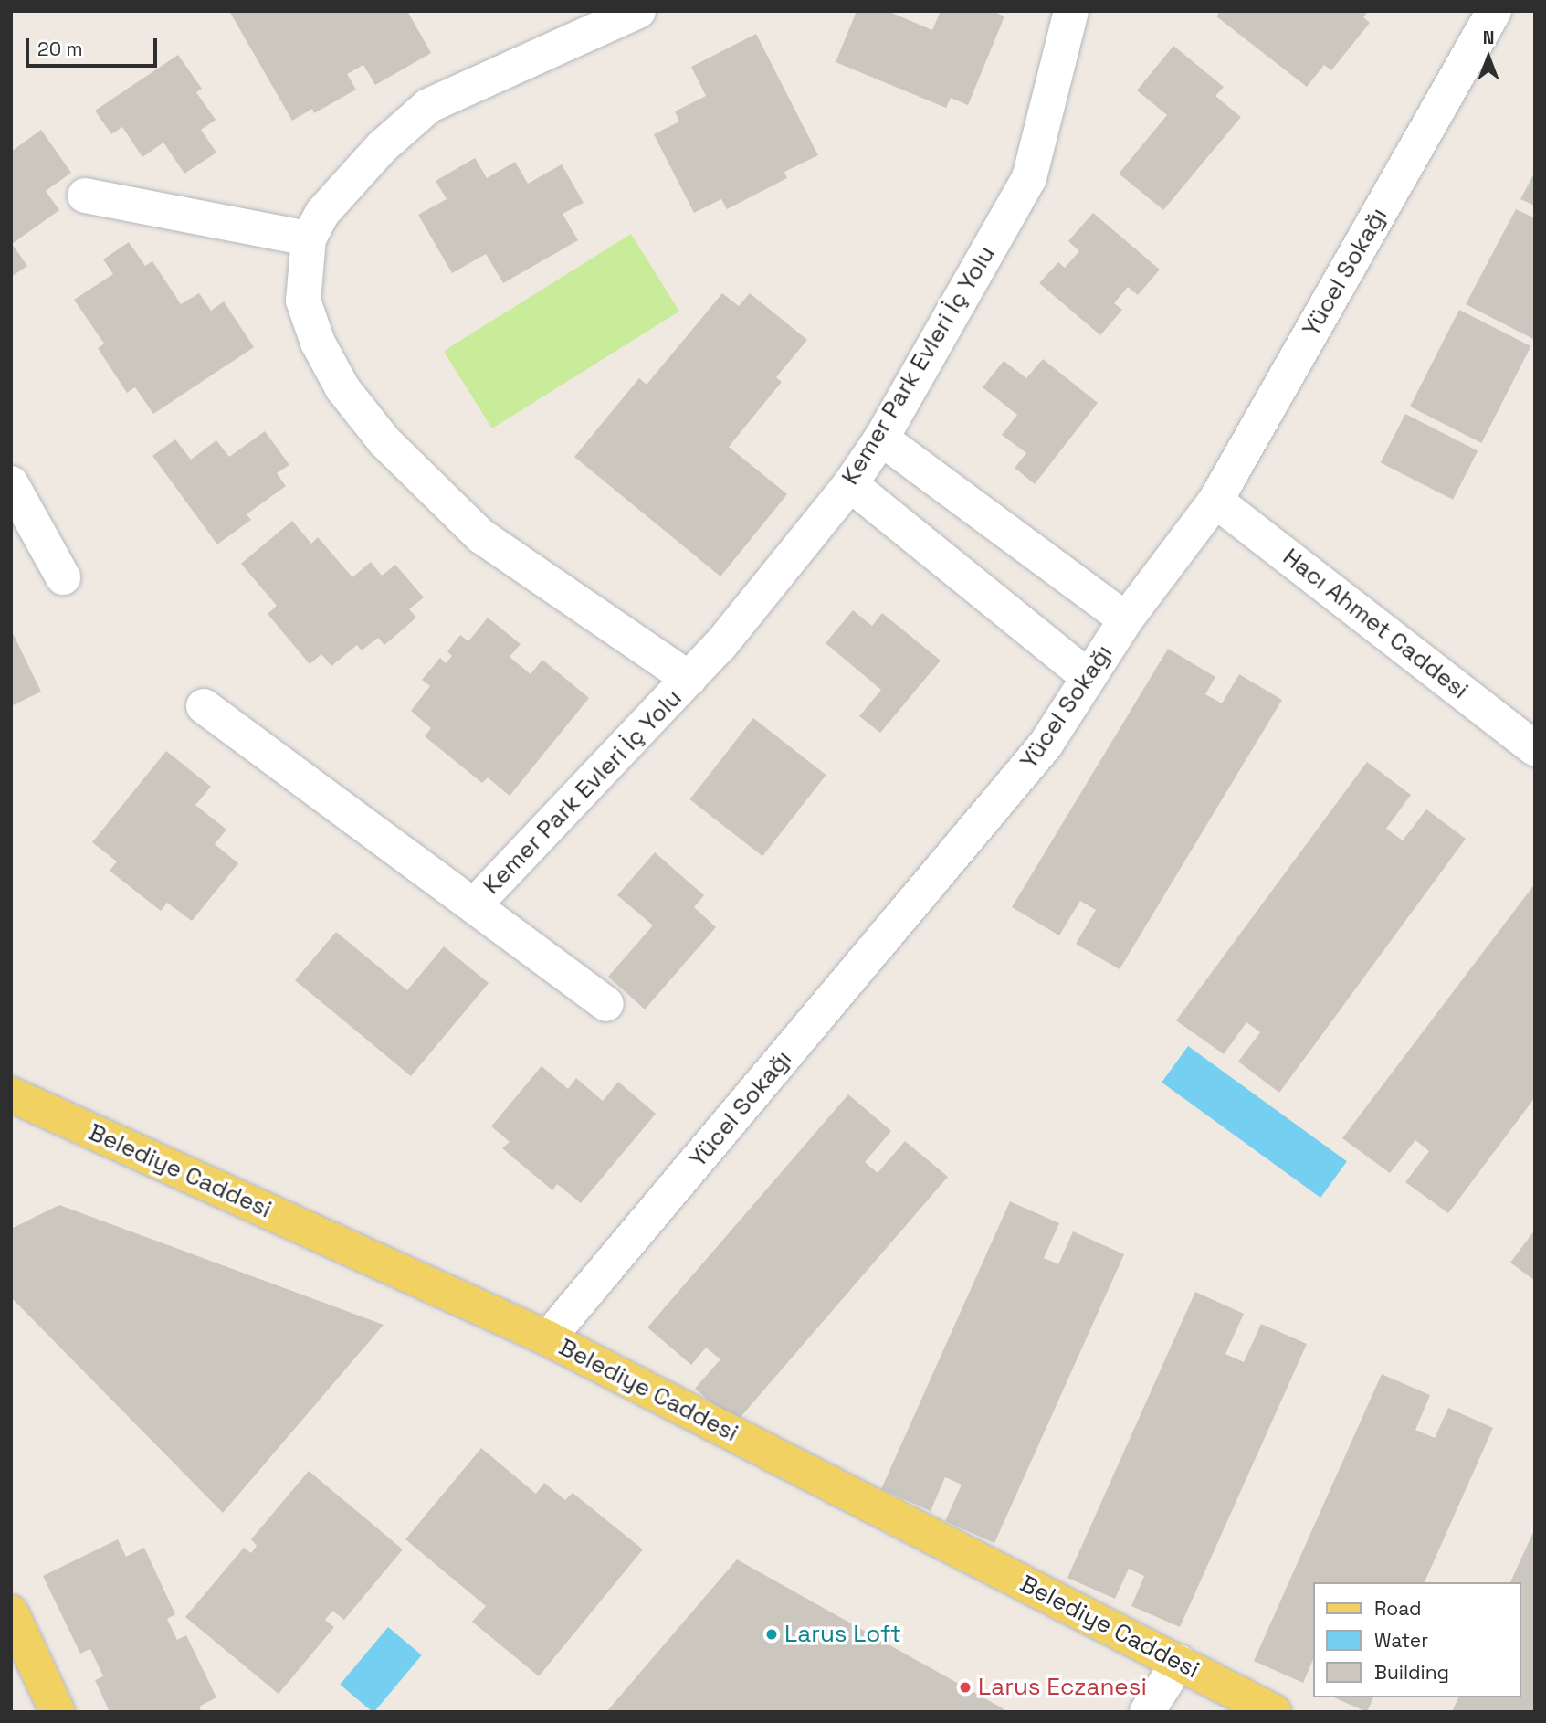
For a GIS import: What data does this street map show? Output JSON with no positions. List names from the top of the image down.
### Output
{
  "streets": {
    "main road": ["Belediye Caddesi"],
    "street": ["Yücel Sokağı", "Kemer Park Evleri İç Yolu", "Hacı Ahmet Caddesi"]
  },
  "crossings": [
    ["Yücel Sokağı", "Hacı Ahmet Caddesi"],
    ["Yücel Sokağı", "Belediye Caddesi"]
  ],
  "places": ["Larus Loft", "Larus Eczanesi"],
  "legend": ["Road", "Water", "Building"],
  "scale_bar": "20 m",
  "north": "top"
}
